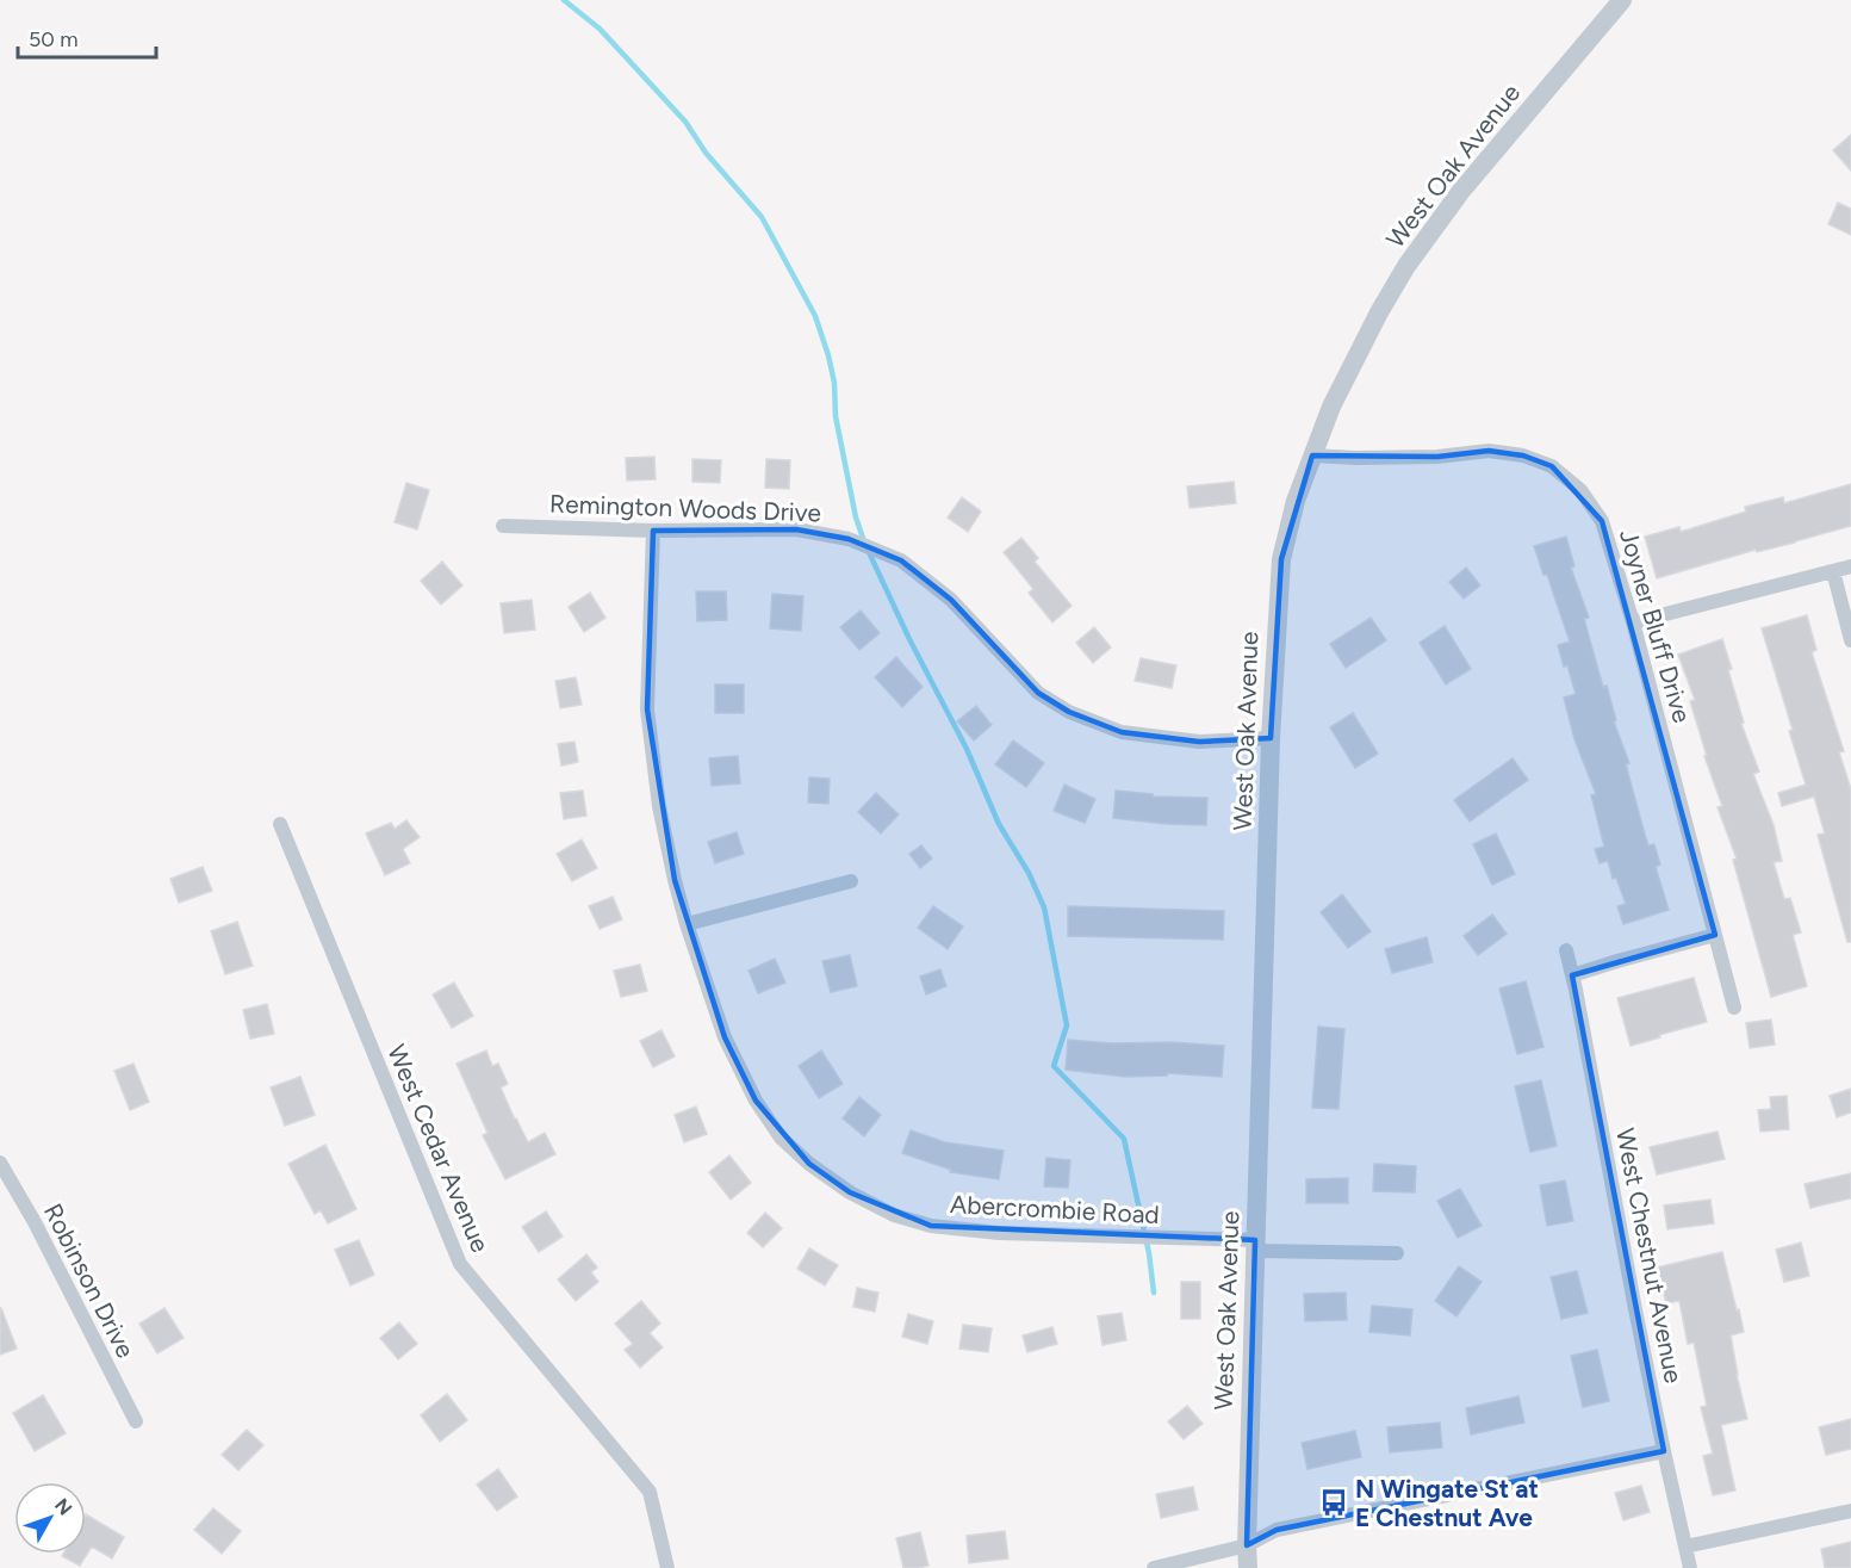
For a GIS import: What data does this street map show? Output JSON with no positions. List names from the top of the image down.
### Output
{
  "streets": {
    "street": [
      "West Oak Avenue",
      "Remington Woods Drive",
      "Joyner Bluff Drive",
      "West Cedar Avenue",
      "Abercrombie Road",
      "West Chestnut Avenue",
      "Robinson Drive"
    ]
  },
  "crossings": [
    ["West Oak Avenue", "Remington Woods Drive"],
    ["West Oak Avenue", "Joyner Bluff Drive"],
    ["West Oak Avenue", "Abercrombie Road"],
    ["Remington Woods Drive", "Abercrombie Road"]
  ],
  "places": {
    "bus stop": ["N Wingate St at E Chestnut Ave"]
  },
  "scale_bar": "50 m",
  "north": "top right"
}
